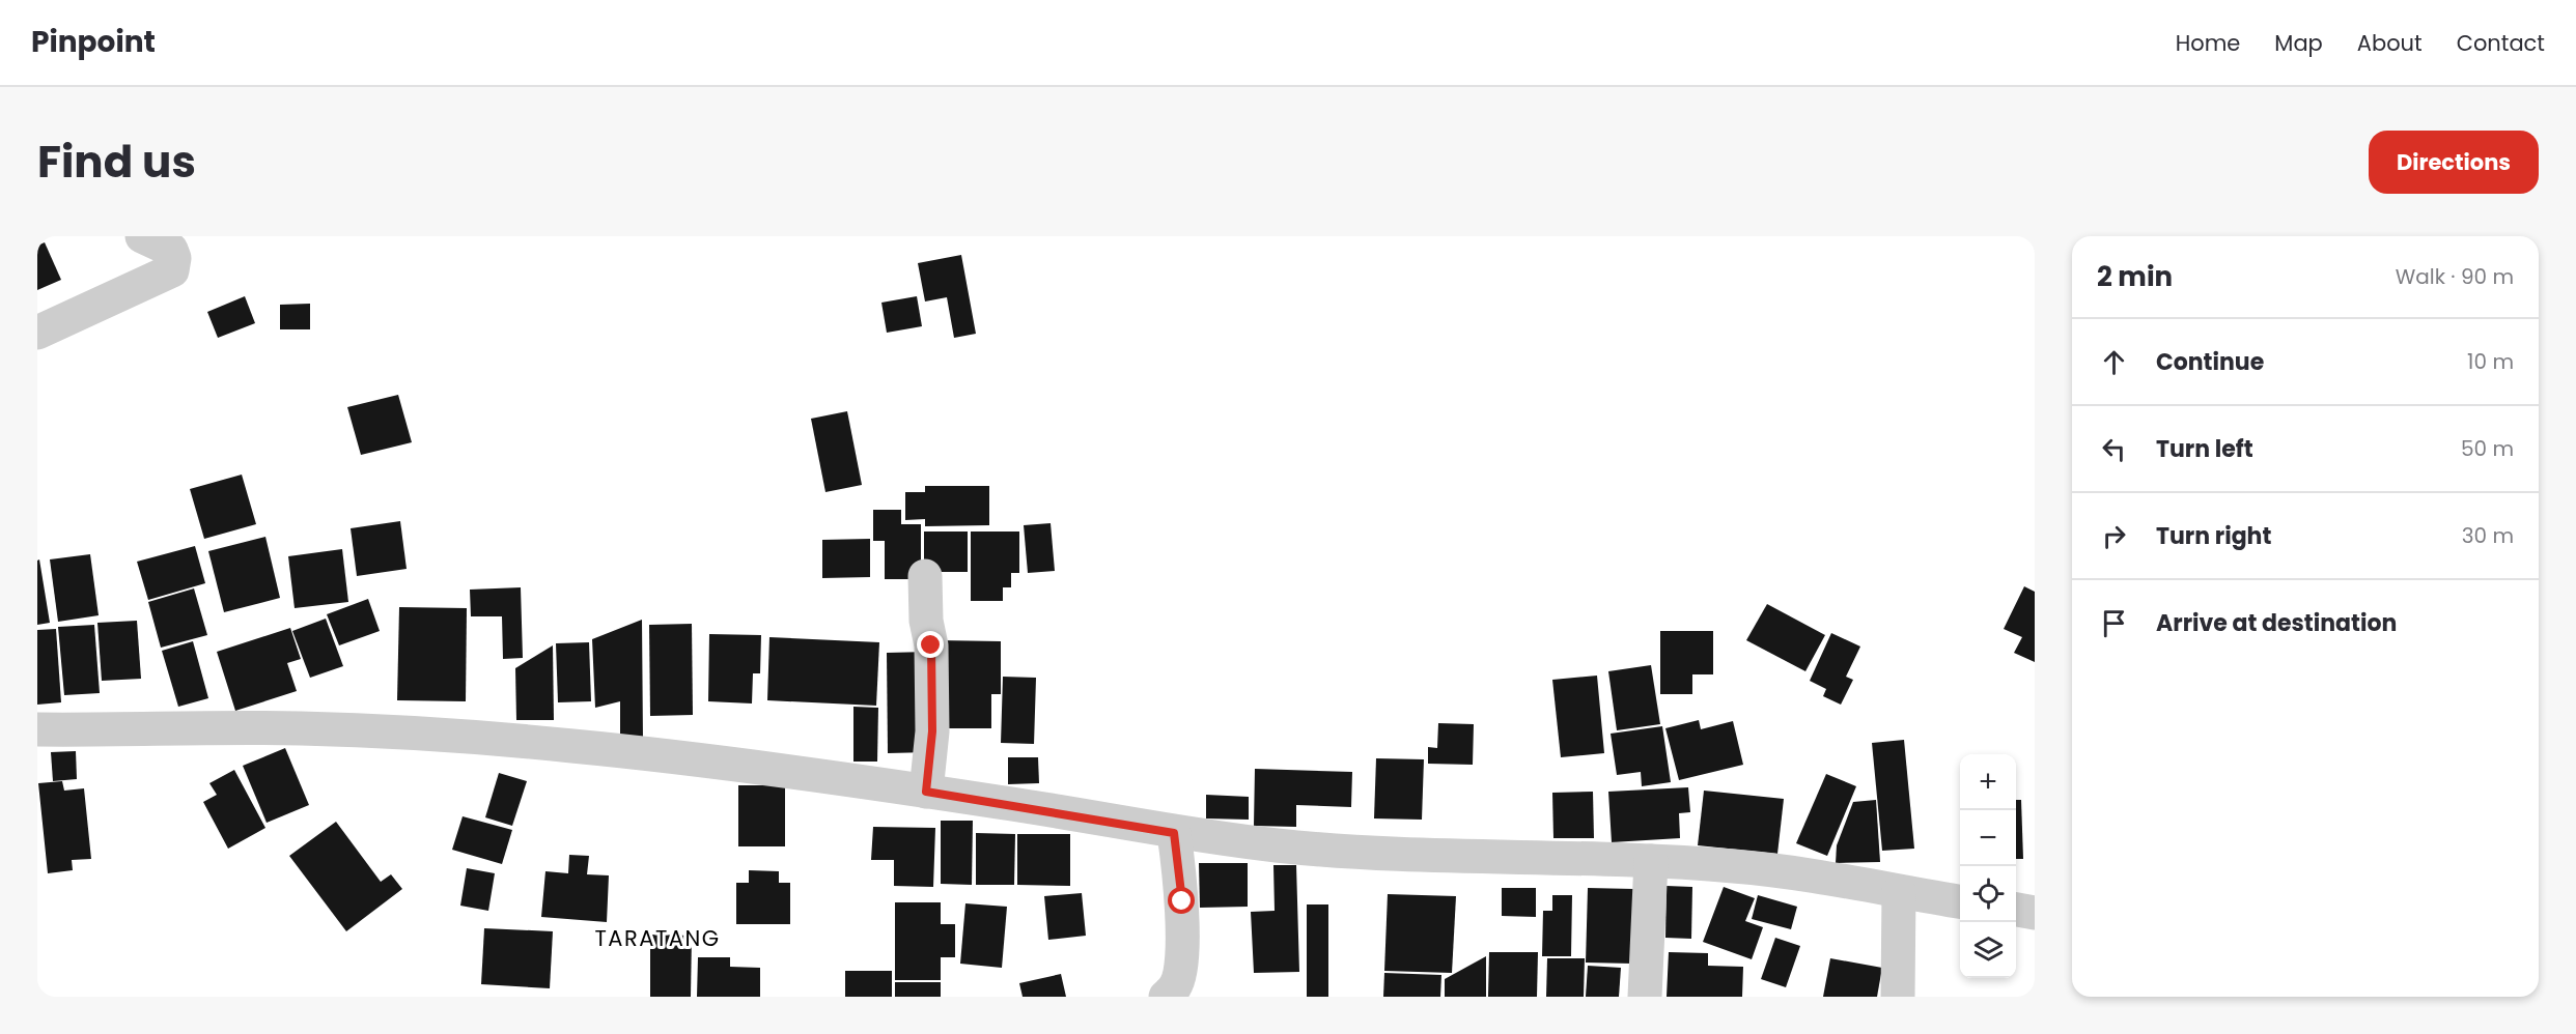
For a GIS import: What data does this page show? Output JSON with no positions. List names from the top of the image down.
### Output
{
  "districts": ["TARATANG"],
  "page": {
    "header": "Pinpoint",
    "nav": [
      "Home",
      "Map",
      "About",
      "Contact"
    ],
    "title": "Find us",
    "buttons": "Directions",
    "heading": ["2 min", "Walk · 90 m"],
    "list": [
      ["Continue", "10 m"],
      ["Turn left", "50 m"],
      ["Turn right", "30 m"],
      "Arrive at destination"
    ],
    "map_buttons": ["+", "−"]
  }
}
